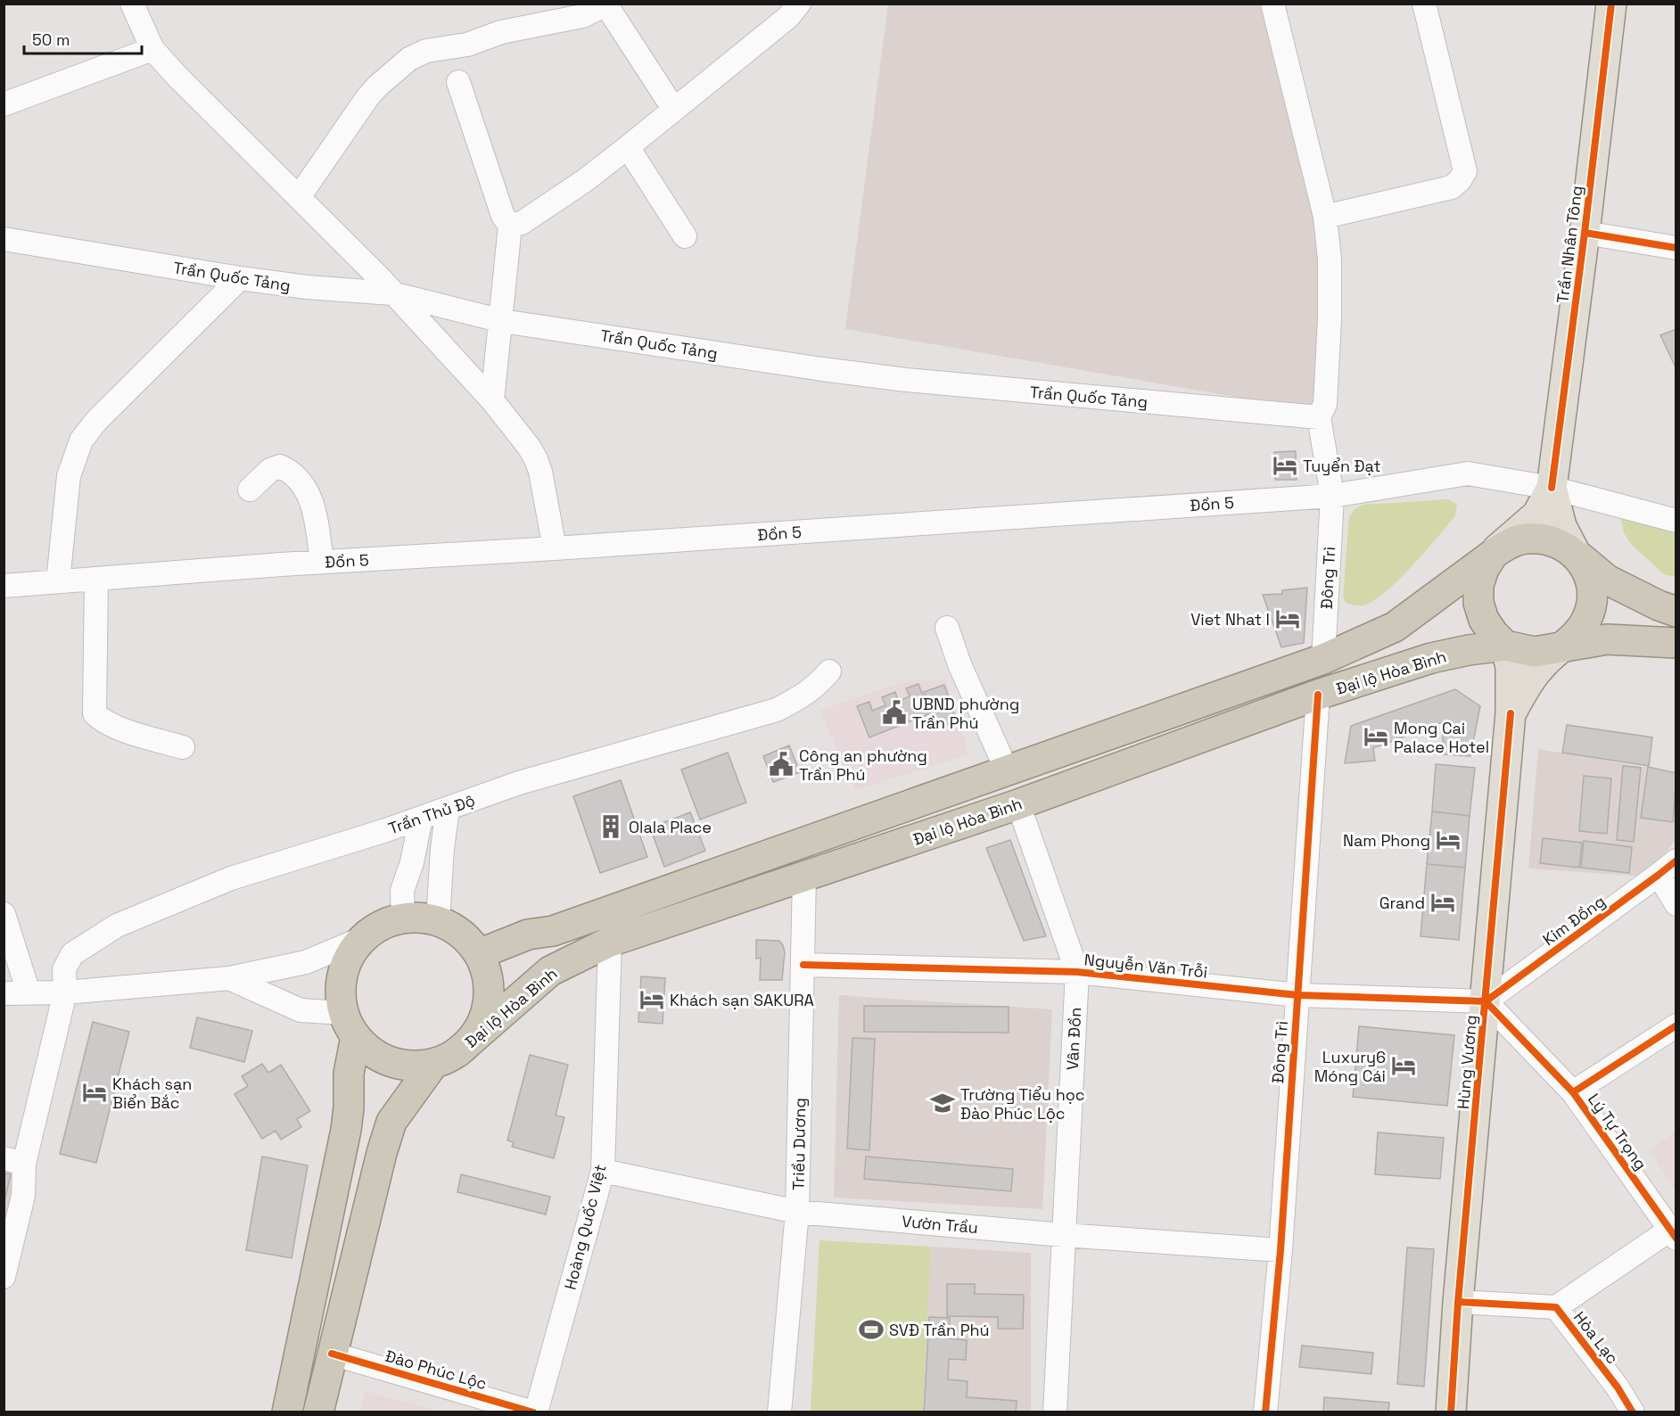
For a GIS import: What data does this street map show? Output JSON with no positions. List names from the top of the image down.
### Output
{
  "streets": {
    "highway": ["Đại lộ Hòa Bình"],
    "main road": ["Trần Nhân Tông", "Hùng Vương"],
    "street": [
      "Trần Quốc Tảng",
      "Đồn 5",
      "Đông Trì",
      "Trần Thủ Độ",
      "Kim Đồng",
      "Nguyễn Văn Trỗi",
      "Vân Đồn",
      "Lý Tự Trọng",
      "Triều Dương",
      "Vườn Trầu",
      "Hoàng Quốc Việt",
      "Hòa Lạc",
      "Đào Phúc Lộc"
    ]
  },
  "crossings": [
    ["Trần Nhân Tông", "Đồn 5"],
    ["Trần Quốc Tảng", "Đông Trì"],
    ["Đồn 5", "Đông Trì"],
    ["Đông Trì", "Đại lộ Hòa Bình"],
    ["Đông Trì", "Nguyễn Văn Trỗi"],
    ["Đông Trì", "Vườn Trầu"],
    ["Đại lộ Hòa Bình", "Vân Đồn"],
    ["Đại lộ Hòa Bình", "Hùng Vương"],
    ["Đại lộ Hòa Bình", "Triều Dương"],
    ["Đại lộ Hòa Bình", "Hoàng Quốc Việt"],
    ["Đại lộ Hòa Bình", "Đào Phúc Lộc"],
    ["Kim Đồng", "Nguyễn Văn Trỗi"],
    ["Kim Đồng", "Hùng Vương"],
    ["Kim Đồng", "Lý Tự Trọng"],
    ["Nguyễn Văn Trỗi", "Vân Đồn"],
    ["Nguyễn Văn Trỗi", "Hùng Vương"],
    ["Nguyễn Văn Trỗi", "Lý Tự Trọng"],
    ["Nguyễn Văn Trỗi", "Triều Dương"],
    ["Vân Đồn", "Vườn Trầu"],
    ["Hùng Vương", "Lý Tự Trọng"],
    ["Hùng Vương", "Hòa Lạc"],
    ["Lý Tự Trọng", "Hòa Lạc"],
    ["Triều Dương", "Vườn Trầu"],
    ["Vườn Trầu", "Hoàng Quốc Việt"],
    ["Hoàng Quốc Việt", "Đào Phúc Lộc"]
  ],
  "places": {
    "hotel": [
      "Tuyển Đạt",
      "Viet Nhat I",
      "Mong Cai Palace Hotel",
      "Nam Phong",
      "Grand",
      "Khách sạn SAKURA",
      "Luxury6 Móng Cái",
      "Khách sạn Biển Bắc"
    ],
    "public building": ["UBND phường Trần Phú", "Công an phường Trần Phú"],
    "building": ["Olala Place"],
    "school or university": ["Trường Tiểu học Đào Phúc Lộc"],
    "sports": ["SVĐ Trần Phú"]
  },
  "scale_bar": "50 m"
}
